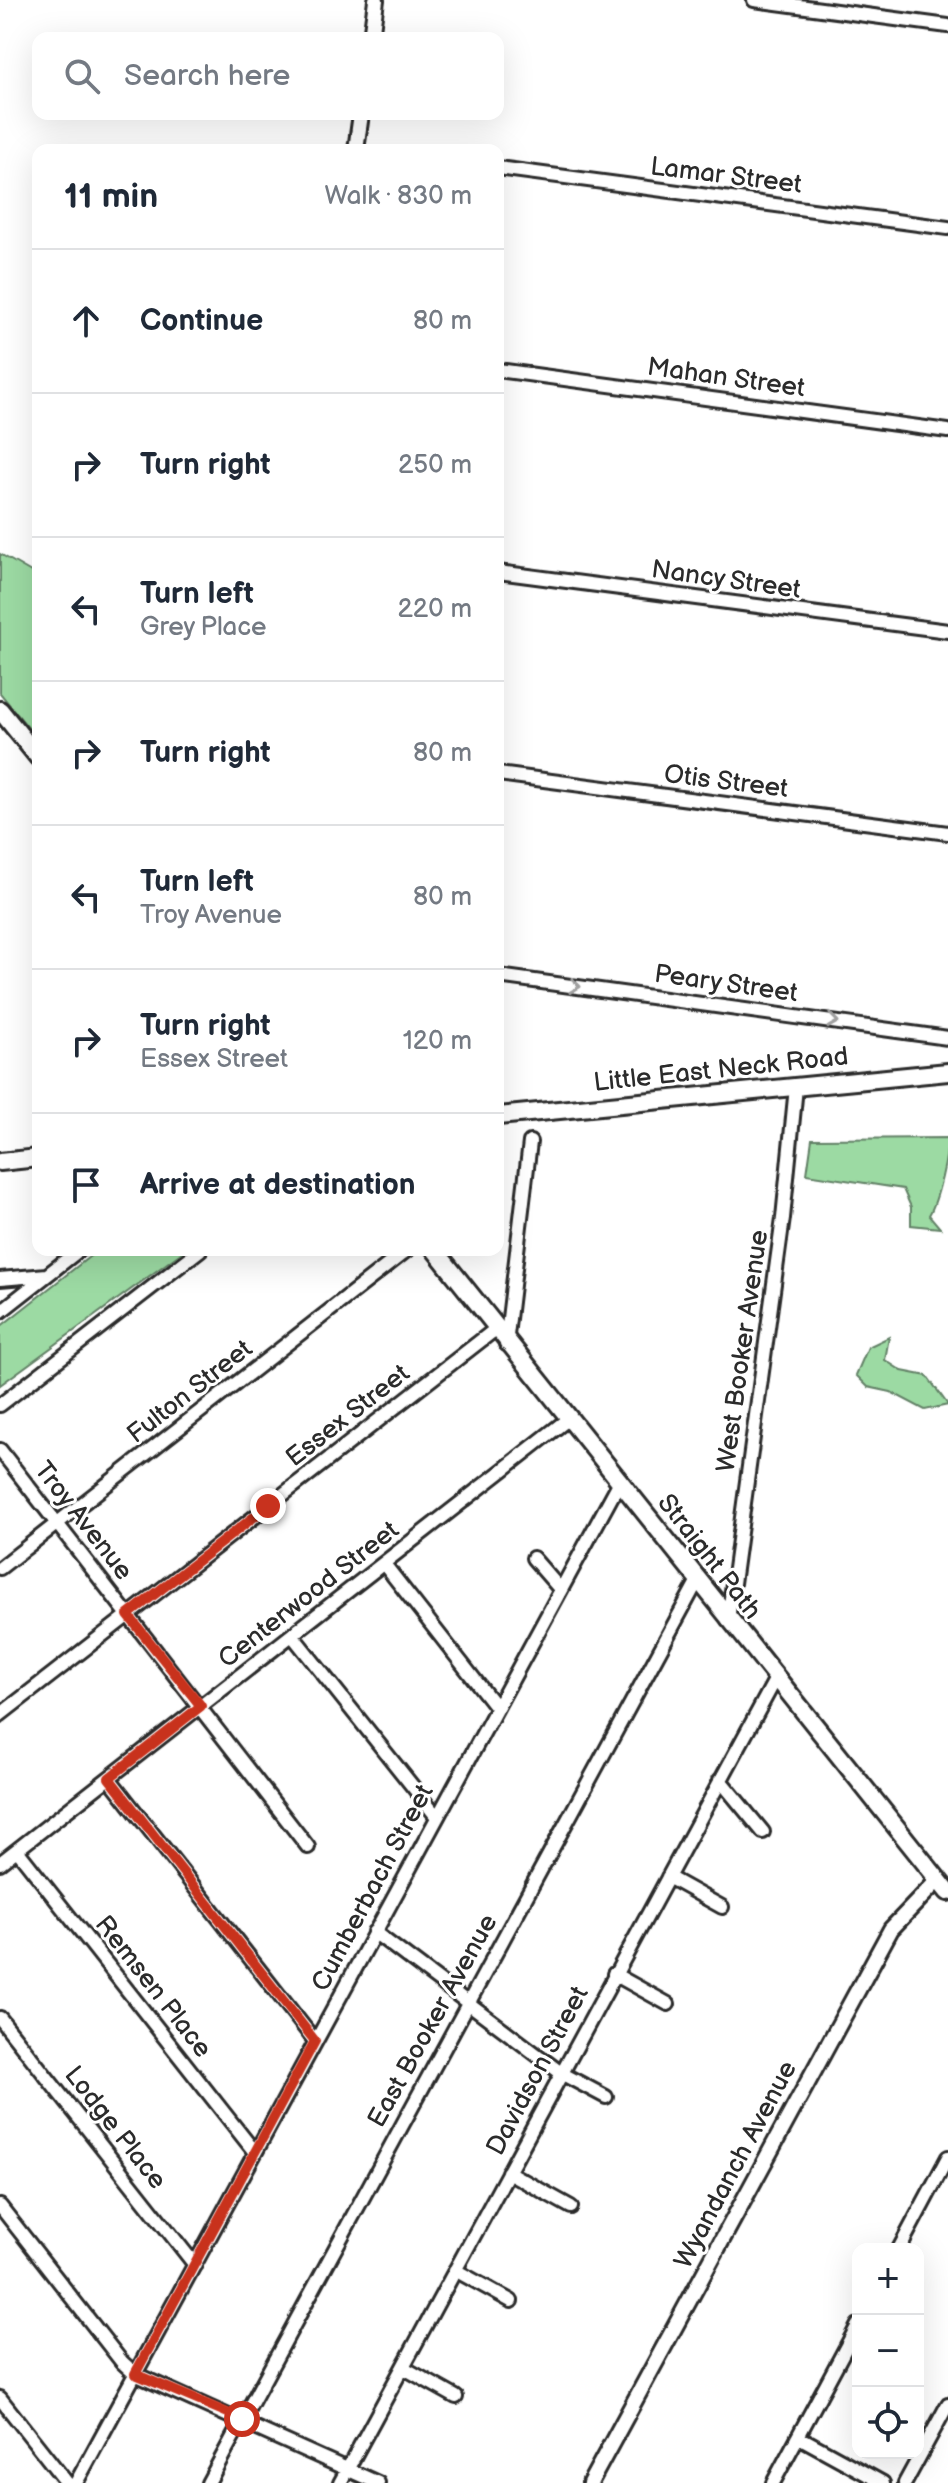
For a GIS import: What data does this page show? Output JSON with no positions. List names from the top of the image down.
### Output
{
  "streets": {
    "main road": ["Little East Neck Road", "Straight Path"],
    "street": [
      "Lamar Street",
      "Mahan Street",
      "Nancy Street",
      "Otis Street",
      "Peary Street",
      "West Booker Avenue",
      "Fulton Street",
      "Essex Street",
      "Troy Avenue",
      "Centerwood Street",
      "Cumberbach Street",
      "Remsen Place",
      "East Booker Avenue",
      "Davidson Street",
      "Lodge Place",
      "Wyandanch Avenue"
    ]
  },
  "crossings": [
    ["Little East Neck Road", "West Booker Avenue"],
    ["West Booker Avenue", "Straight Path"],
    ["Fulton Street", "Troy Avenue"],
    ["Essex Street", "Troy Avenue"],
    ["Essex Street", "Straight Path"],
    ["Troy Avenue", "Centerwood Street"],
    ["Straight Path", "Centerwood Street"],
    ["Straight Path", "Cumberbach Street"],
    ["Straight Path", "East Booker Avenue"],
    ["Straight Path", "Davidson Street"],
    ["Straight Path", "Wyandanch Avenue"],
    ["Centerwood Street", "Remsen Place"],
    ["Cumberbach Street", "Remsen Place"],
    ["Cumberbach Street", "Lodge Place"]
  ],
  "one_way": ["Peary Street"],
  "page": {
    "search": "Search here",
    "heading": ["11 min", "Walk · 830 m"],
    "list": [
      ["Continue", "80 m"],
      ["Turn right", "250 m"],
      ["Turn left", "Grey Place", "220 m"],
      ["Turn right", "80 m"],
      ["Turn left", "Troy Avenue", "80 m"],
      ["Turn right", "Essex Street", "120 m"],
      "Arrive at destination"
    ],
    "map_buttons": ["+", "−"]
  }
}
